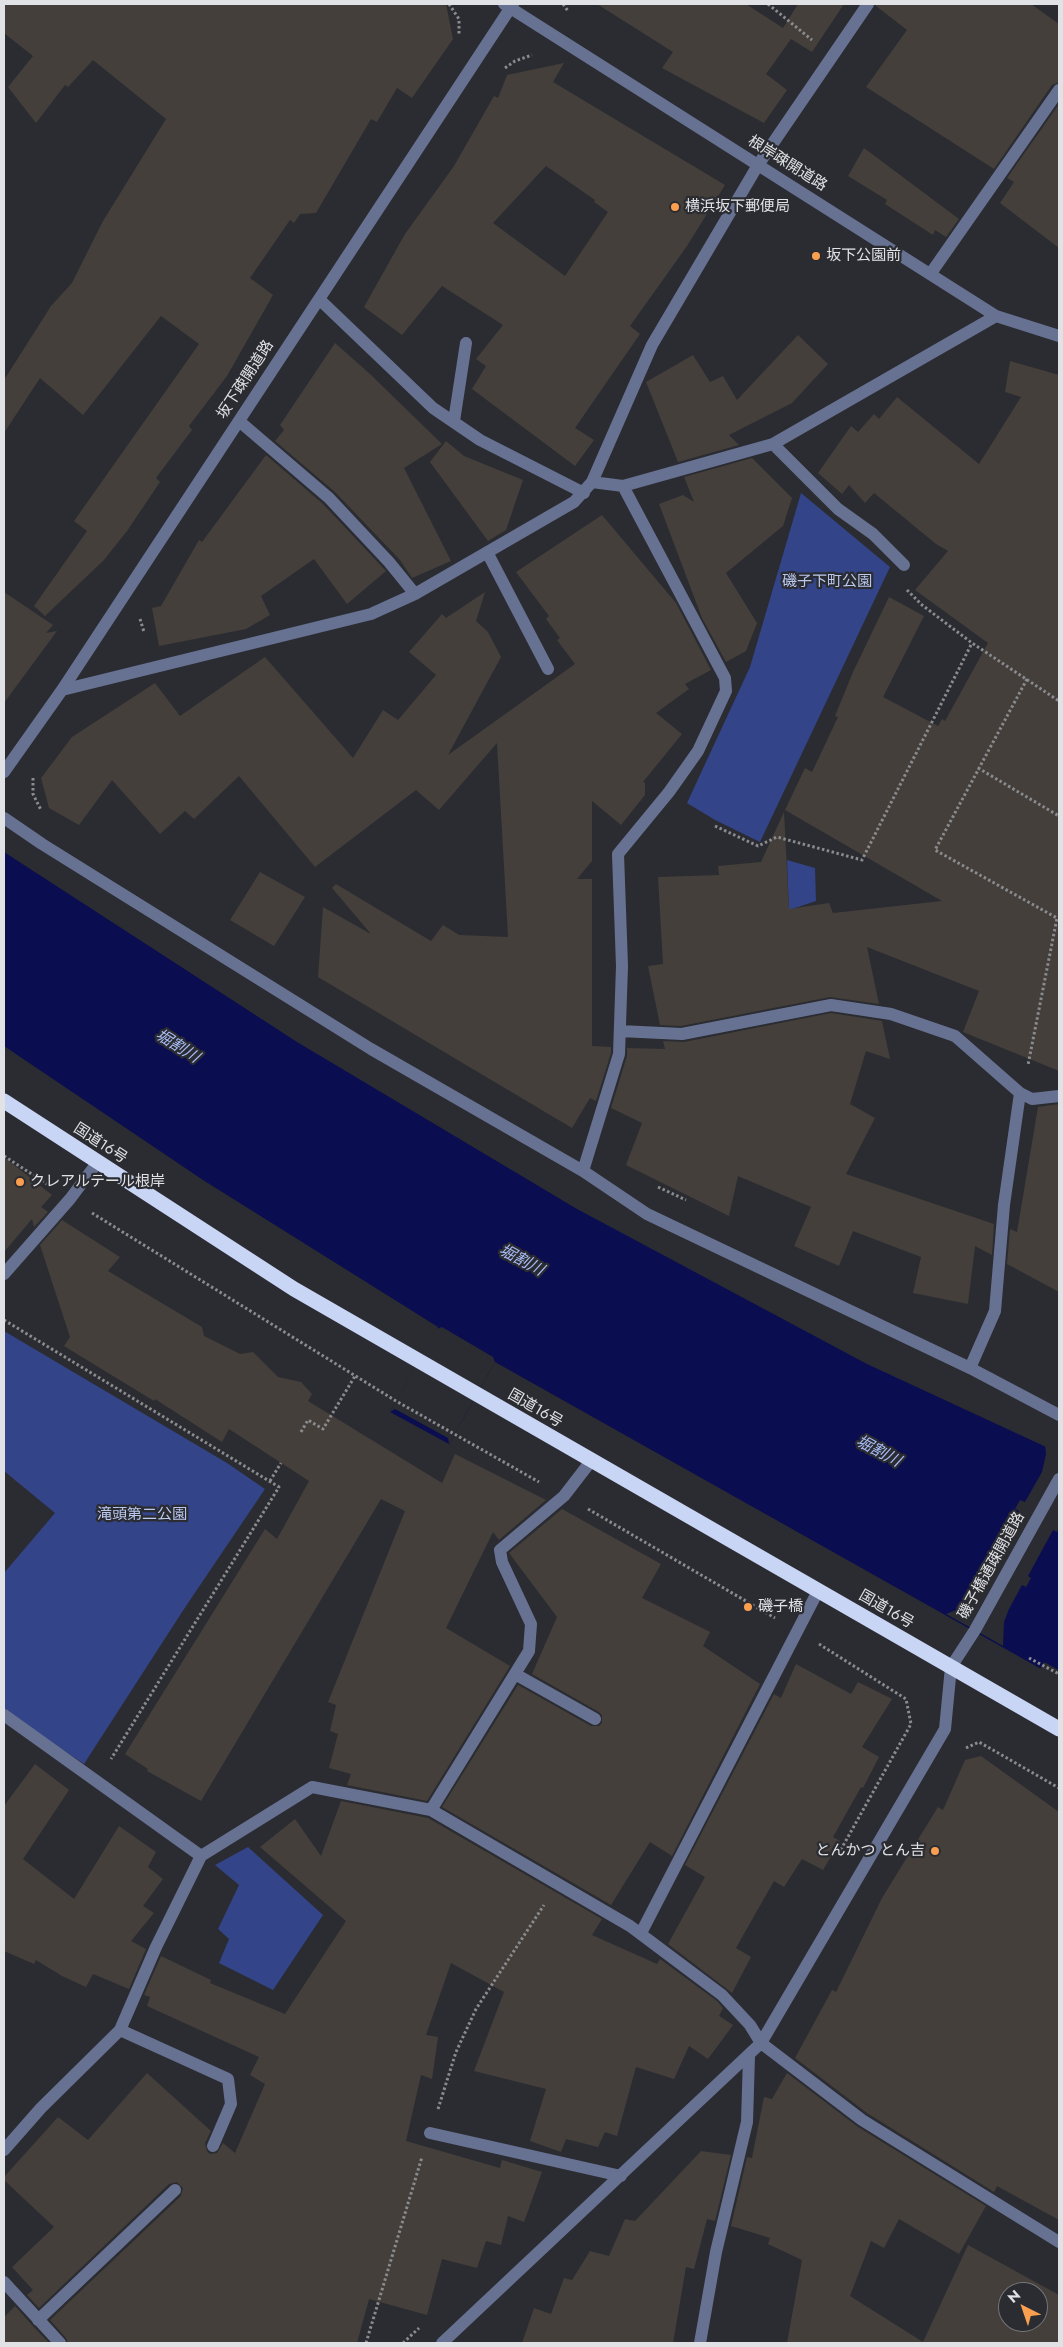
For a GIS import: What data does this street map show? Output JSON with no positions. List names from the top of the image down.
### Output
{
  "streets": {
    "highway": ["国道16号"],
    "street": ["根岸疎開道路", "坂下疎開道路", "磯子橋通疎開道路"]
  },
  "crossings": [
    ["根岸疎開道路", "坂下疎開道路"],
    ["国道16号", "磯子橋通疎開道路"]
  ],
  "water": ["堀割川"],
  "parks": ["磯子下町公園", "滝頭第二公園"],
  "places": [
    "横浜坂下郵便局",
    "坂下公園前",
    "クレアルテール根岸",
    "磯子橋",
    "とんかつ とん吉"
  ],
  "north": "top left"
}
